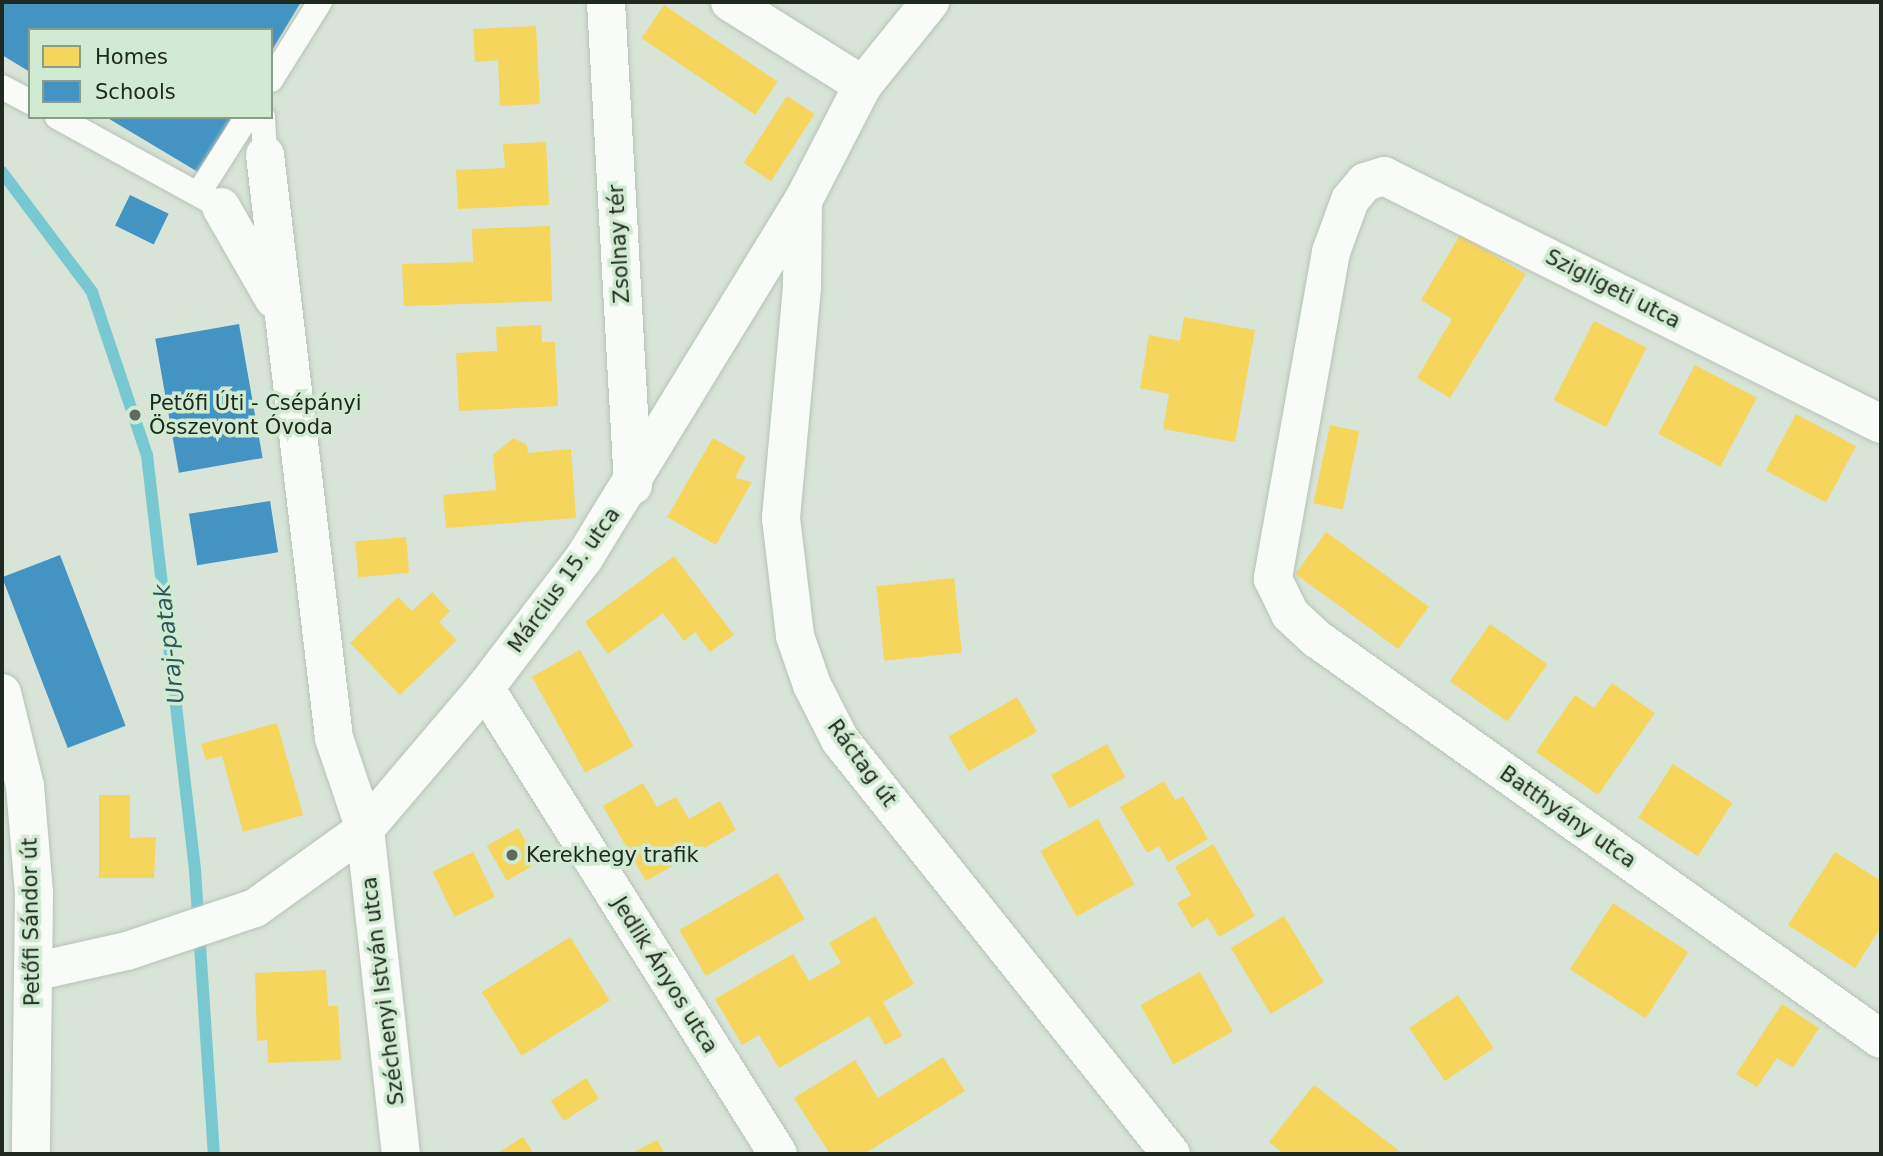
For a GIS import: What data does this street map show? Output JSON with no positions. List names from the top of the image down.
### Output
{
  "streets": {
    "street": [
      "Zsolnay tér",
      "Szigligeti utca",
      "Március 15. utca",
      "Ráctag út",
      "Batthyány utca",
      "Petőfi Sándor út",
      "Jedlik Ányos utca",
      "Széchenyi István utca"
    ]
  },
  "crossings": [
    ["Zsolnay tér", "Március 15. utca"],
    ["Szigligeti utca", "Batthyány utca"],
    ["Március 15. utca", "Ráctag út"],
    ["Március 15. utca", "Petőfi Sándor út"],
    ["Március 15. utca", "Jedlik Ányos utca"],
    ["Március 15. utca", "Széchenyi István utca"]
  ],
  "water": ["Uraj-patak"],
  "places": ["Petőfi Úti - Csépányi Összevont Óvoda", "Kerekhegy trafik"],
  "legend": ["Homes", "Schools"]
}
